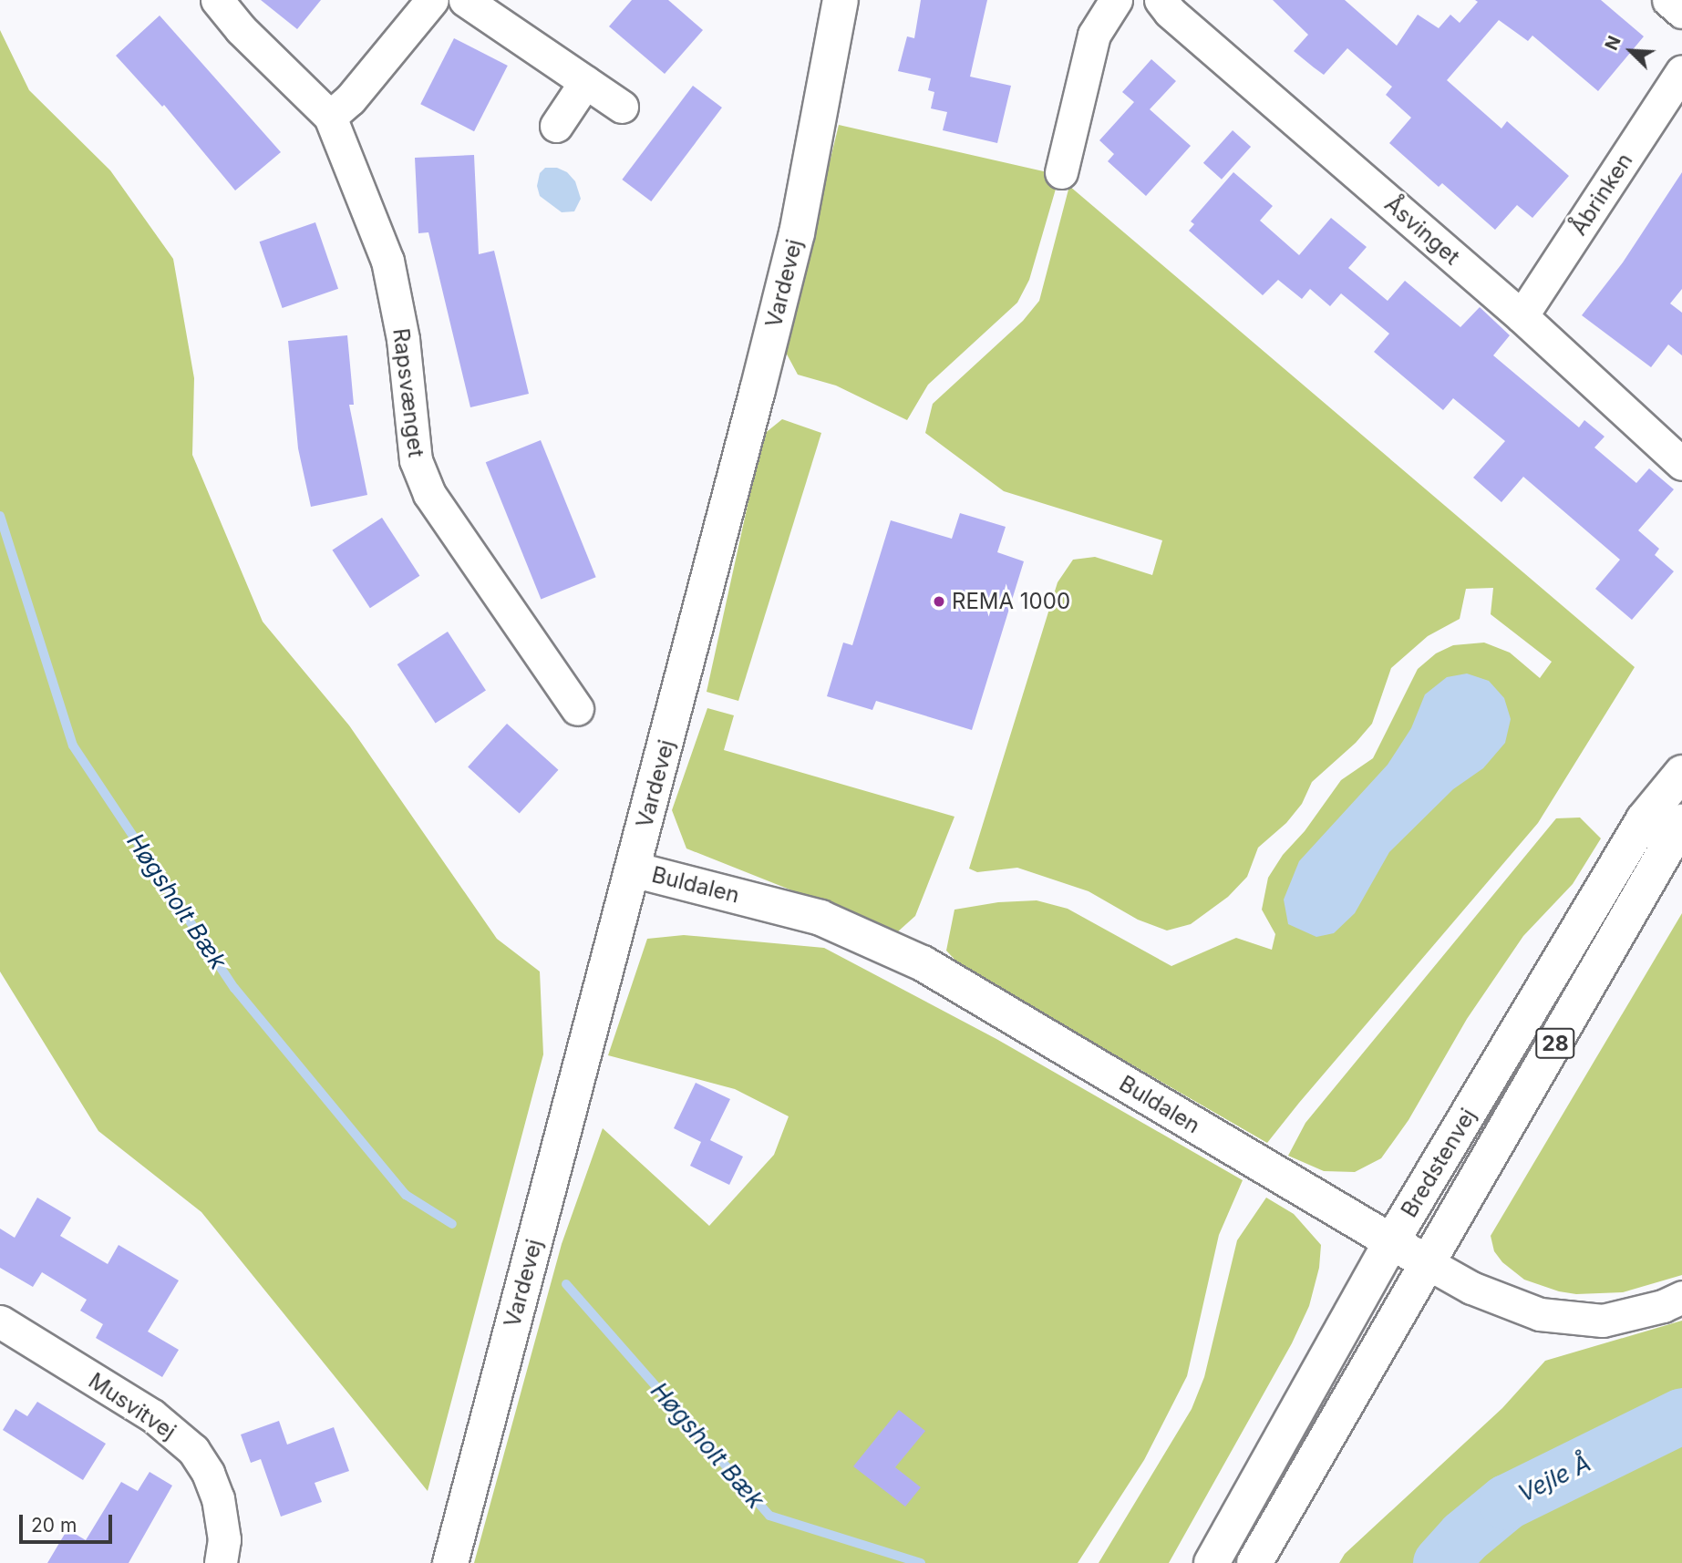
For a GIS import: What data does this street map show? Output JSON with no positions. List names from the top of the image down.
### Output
{
  "streets": {
    "main road": [
      "Vardevej",
      "Buldalen",
      "28",
      "Bredstenvej"
    ],
    "street": [
      "Åbrinken",
      "Åsvinget",
      "Rapsvænget",
      "Musvitvej"
    ]
  },
  "crossings": [
    ["Åbrinken", "Åsvinget"],
    ["Vardevej", "Buldalen"],
    ["Buldalen", "Bredstenvej"]
  ],
  "water": ["Høgsholt Bæk", "Vejle Å"],
  "places": ["REMA 1000"],
  "scale_bar": "20 m",
  "north": "top left"
}
